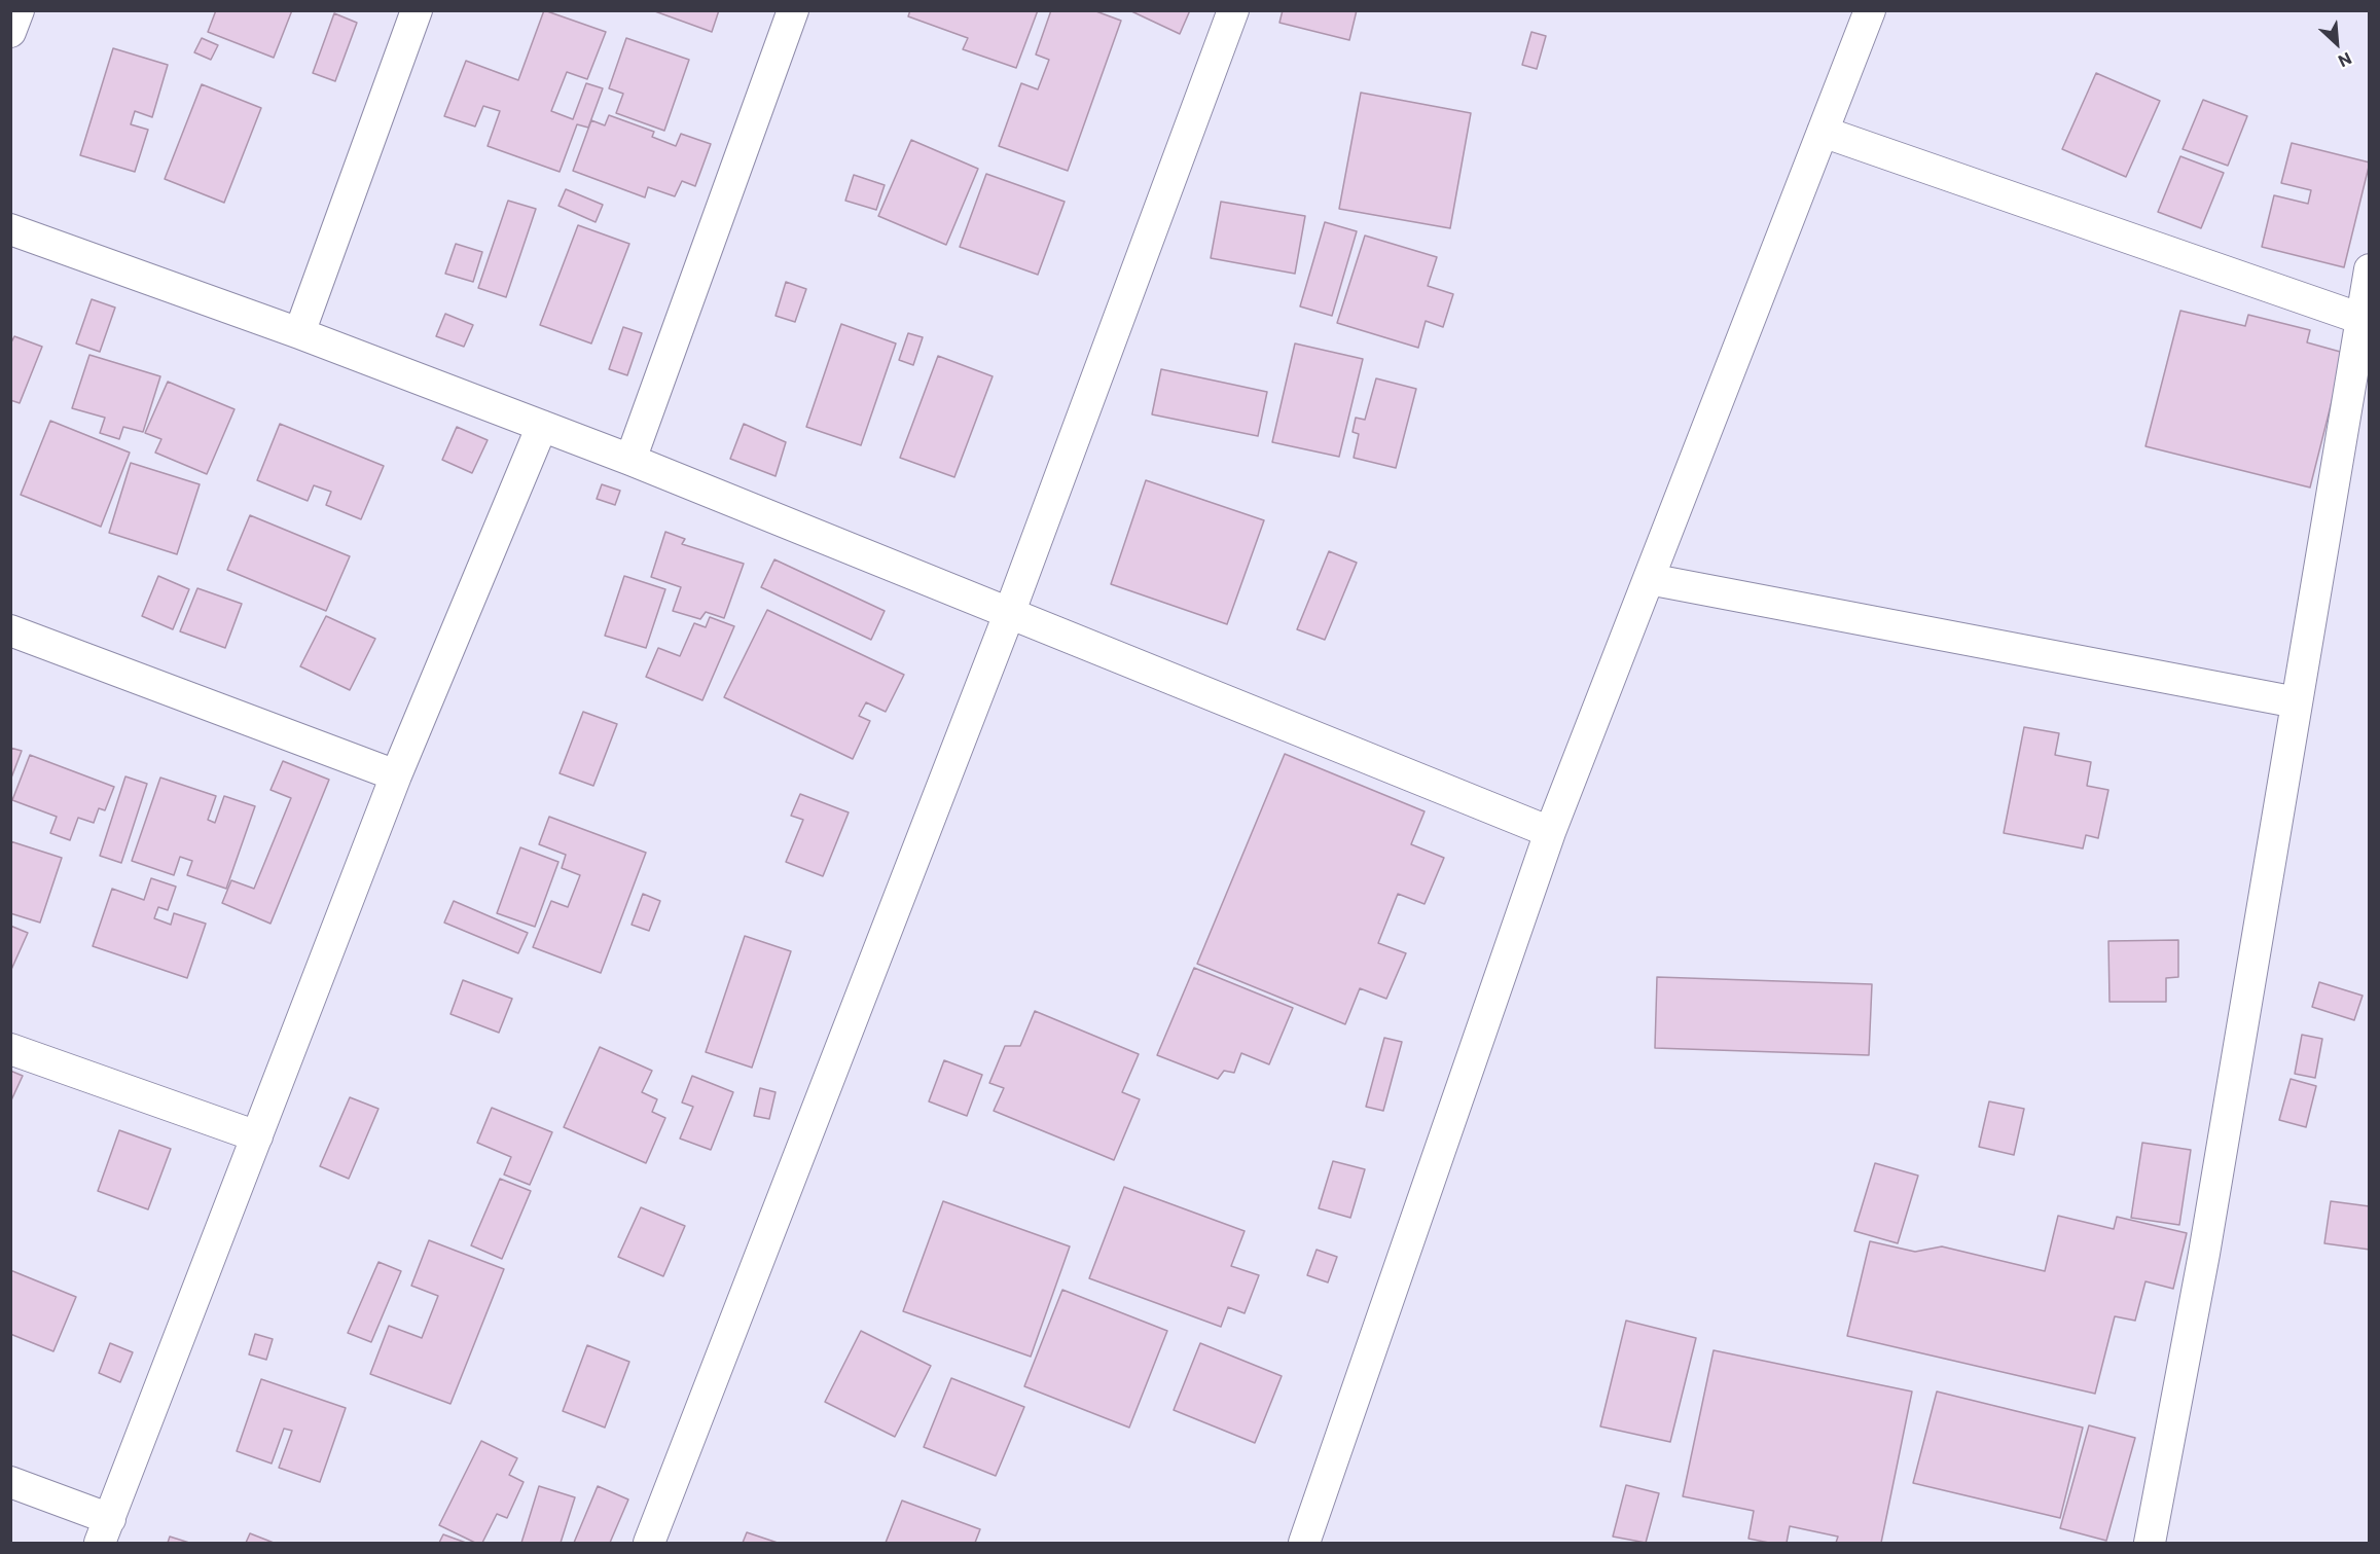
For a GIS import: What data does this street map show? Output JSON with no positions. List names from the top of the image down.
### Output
{
  "north": "bottom right"
}
